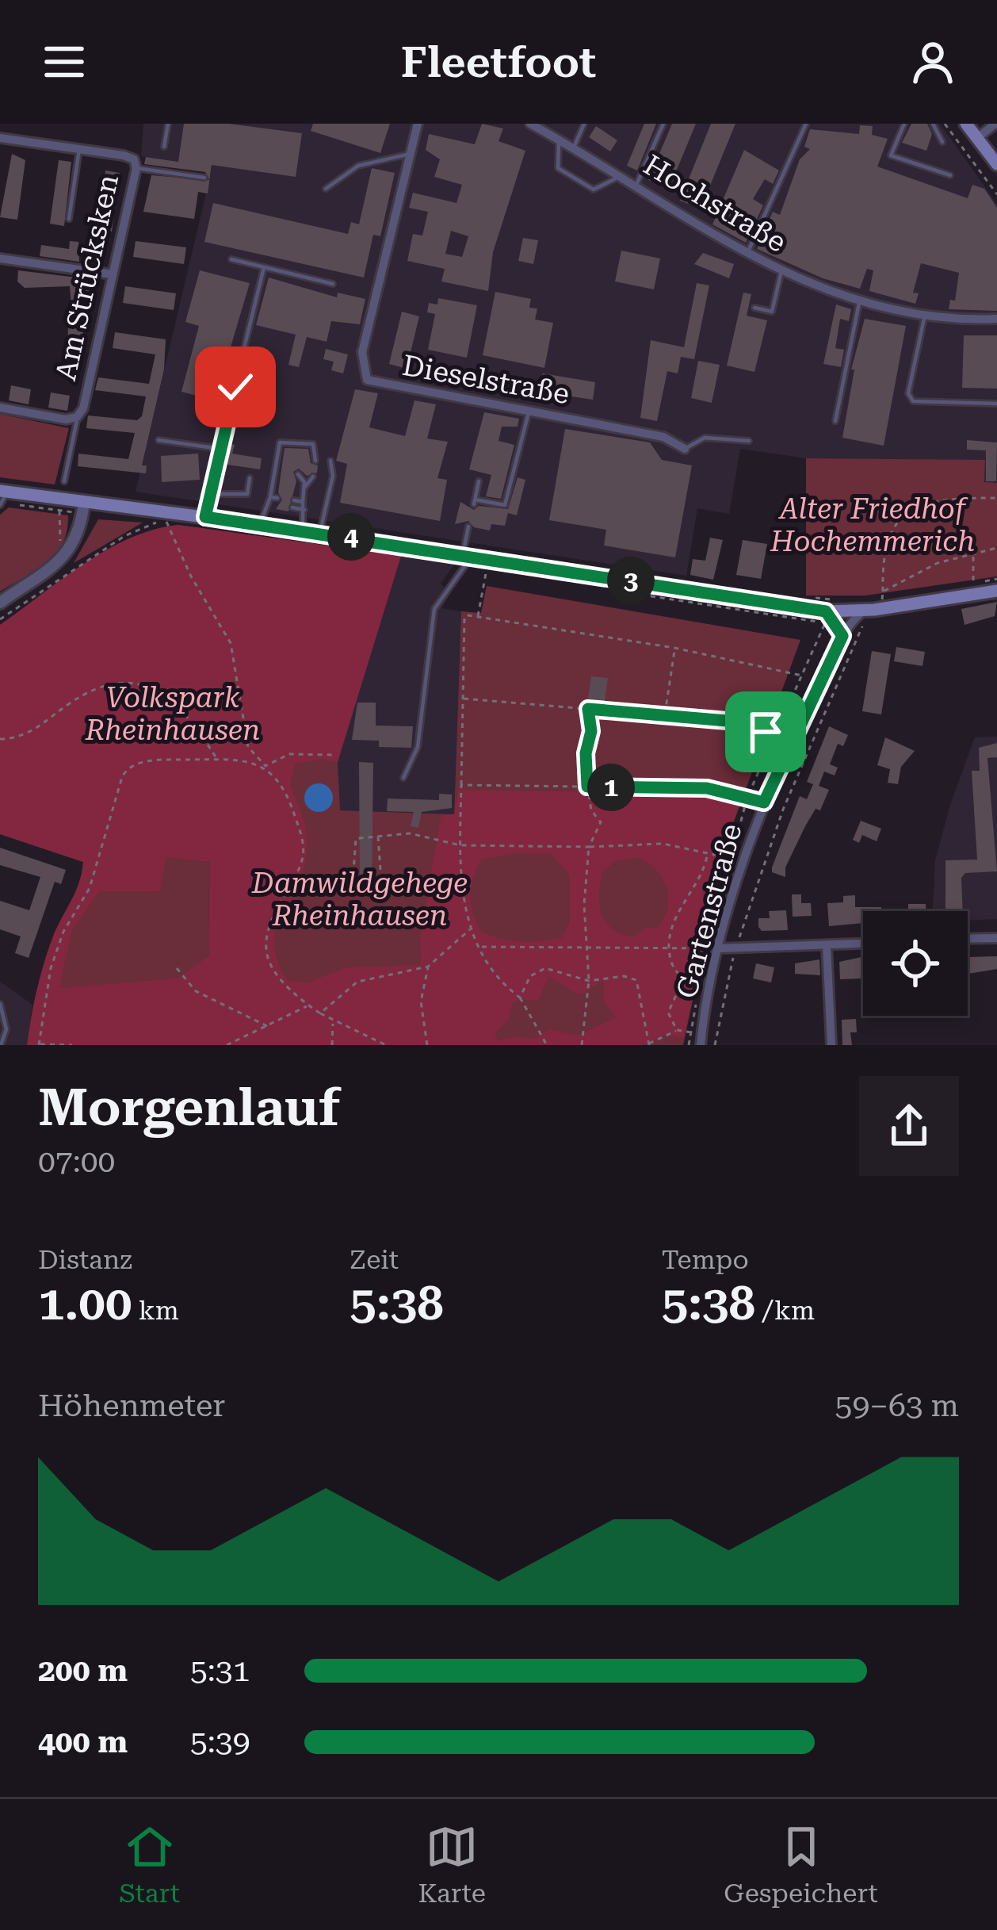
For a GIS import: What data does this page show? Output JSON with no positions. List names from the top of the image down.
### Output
{
  "streets": {
    "street": [
      "Hochstraße",
      "Am Strücksken",
      "Dieselstraße",
      "Gartenstraße"
    ]
  },
  "parks": ["Alter Friedhof Hochemmerich", "Volkspark Rheinhausen", "Damwildgehege Rheinhausen"],
  "page": {
    "header": "Fleetfoot",
    "pins": ["4", "3", "1"],
    "heading": ["Morgenlauf", "07:00"],
    "stats": [
      ["Distanz", "1.00 km"],
      ["Zeit", "5:38"],
      ["Tempo", "5:38 /km"]
    ],
    "chart": ["Höhenmeter", "59–63 m"],
    "list": [
      {
        "name": "200 m",
        "note": "5:31"
      },
      {
        "name": "400 m",
        "note": "5:39"
      }
    ],
    "tabs": ["Start", "Karte", "Gespeichert"]
  }
}
